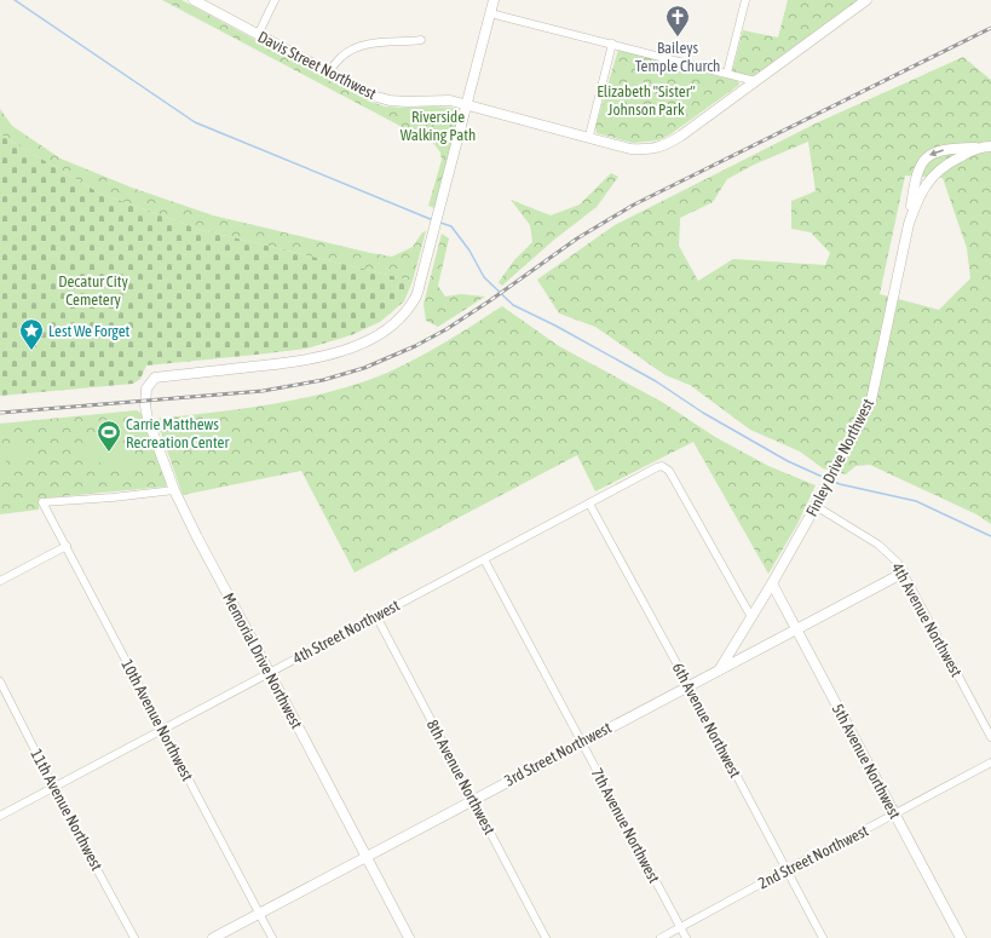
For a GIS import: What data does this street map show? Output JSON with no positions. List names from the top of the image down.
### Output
{
  "streets": {
    "street": [
      "Davis Street Northwest",
      "Finley Drive Northwest",
      "4th Avenue Northwest",
      "4th Street Northwest",
      "Memorial Drive Northwest",
      "10th Avenue Northwest",
      "6th Avenue Northwest",
      "3rd Street Northwest",
      "5th Avenue Northwest",
      "8th Avenue Northwest",
      "11th Avenue Northwest",
      "7th Avenue Northwest",
      "2nd Street Northwest"
    ]
  },
  "crossings": [
    ["Davis Street Northwest", "Memorial Drive Northwest"],
    ["Finley Drive Northwest", "4th Avenue Northwest"],
    ["Finley Drive Northwest", "4th Street Northwest"],
    ["Finley Drive Northwest", "3rd Street Northwest"],
    ["Finley Drive Northwest", "5th Avenue Northwest"],
    ["4th Avenue Northwest", "3rd Street Northwest"],
    ["4th Street Northwest", "Memorial Drive Northwest"],
    ["4th Street Northwest", "10th Avenue Northwest"],
    ["4th Street Northwest", "6th Avenue Northwest"],
    ["4th Street Northwest", "8th Avenue Northwest"],
    ["4th Street Northwest", "11th Avenue Northwest"],
    ["4th Street Northwest", "7th Avenue Northwest"],
    ["Memorial Drive Northwest", "10th Avenue Northwest"],
    ["Memorial Drive Northwest", "3rd Street Northwest"],
    ["10th Avenue Northwest", "3rd Street Northwest"],
    ["6th Avenue Northwest", "3rd Street Northwest"],
    ["6th Avenue Northwest", "2nd Street Northwest"],
    ["3rd Street Northwest", "5th Avenue Northwest"],
    ["3rd Street Northwest", "8th Avenue Northwest"],
    ["3rd Street Northwest", "7th Avenue Northwest"],
    ["5th Avenue Northwest", "2nd Street Northwest"],
    ["7th Avenue Northwest", "2nd Street Northwest"]
  ],
  "parks": ["Elizabeth \"Sister\" Johnson Park", "Riverside Walking Path", "Decatur City Cemetery"],
  "places": {
    "church": ["Baileys Temple Church"],
    "place": ["Lest We Forget"],
    "sports": ["Carrie Matthews Recreation Center"]
  }
}
